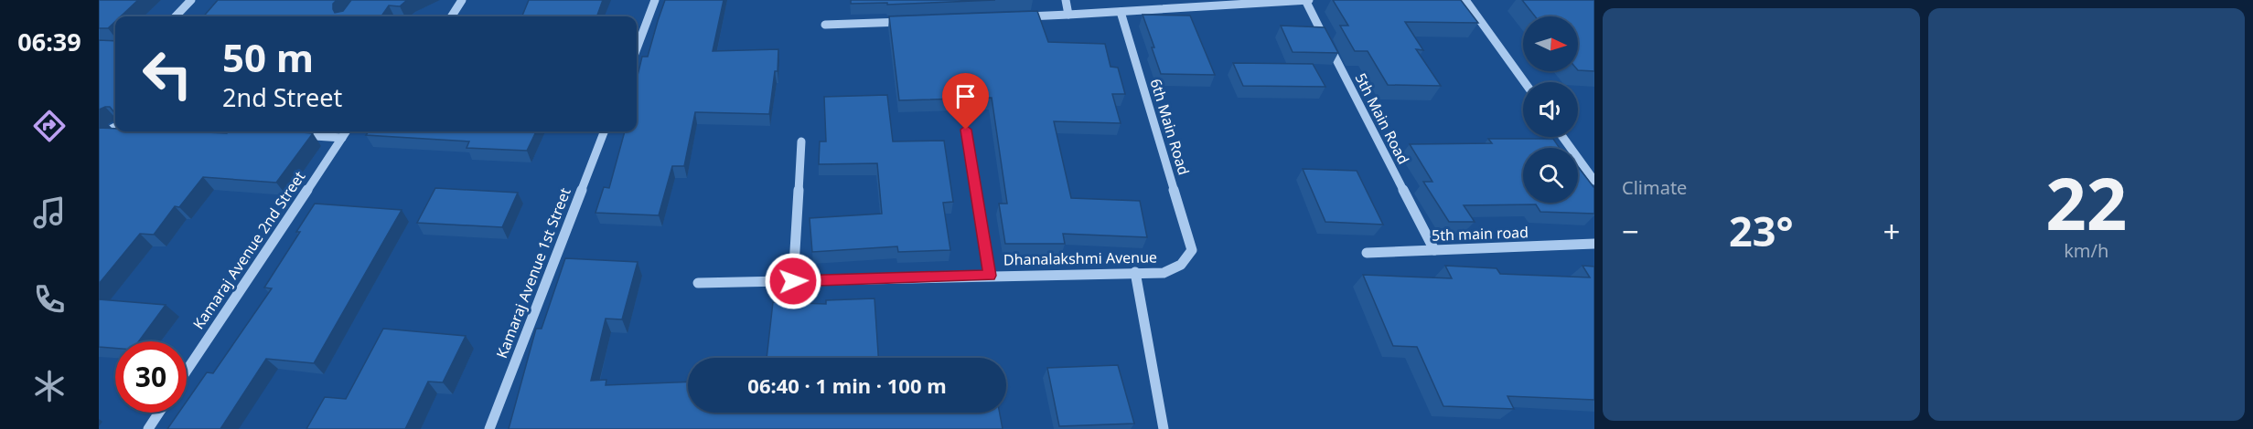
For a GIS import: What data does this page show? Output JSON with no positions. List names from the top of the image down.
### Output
{
  "streets": {
    "street": [
      "5th Main Road",
      "6th Main Road",
      "5th main road",
      "Kamaraj Avenue 2nd Street",
      "Dhanalakshmi Avenue",
      "Kamaraj Avenue 1st Street"
    ]
  },
  "crossings": [
    ["5th Main Road", "5th main road"],
    ["6th Main Road", "Dhanalakshmi Avenue"]
  ],
  "north": "right",
  "page": {
    "tabs": "06:39",
    "tile": [
      "Climate",
      ["22", "km/h"]
    ],
    "turn": ["50 m", "2nd Street"],
    "heat": ["−", "23°", "+"],
    "limit": "30",
    "trip": "06:40 · 1 min · 100 m"
  }
}
